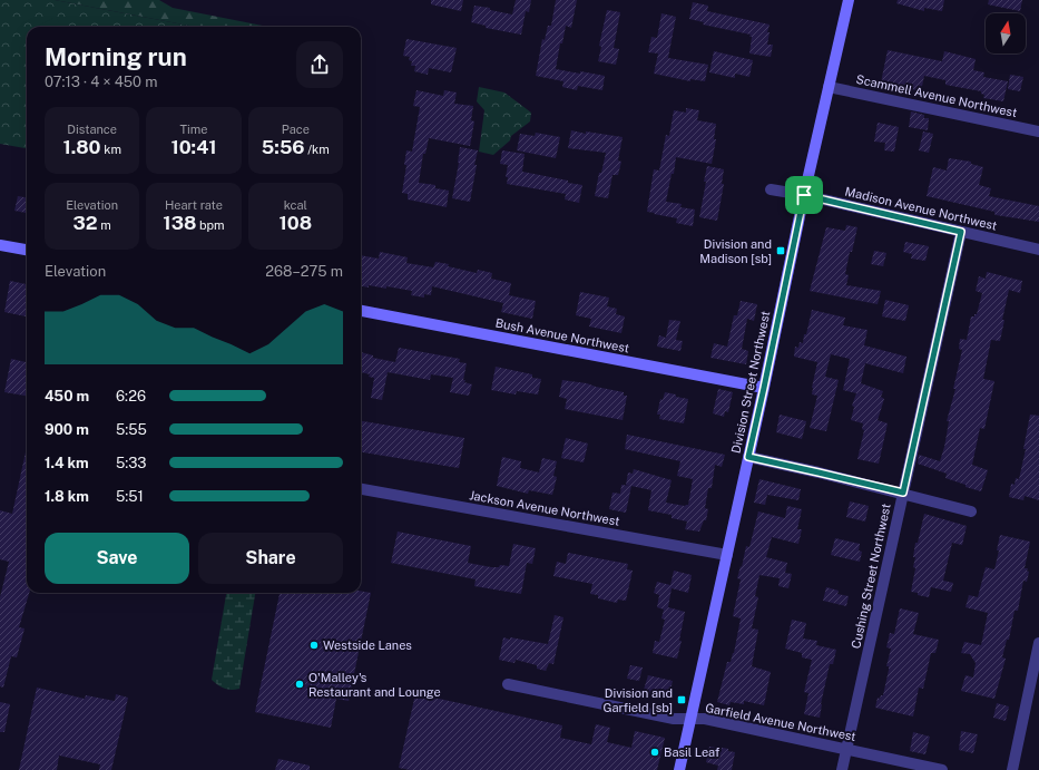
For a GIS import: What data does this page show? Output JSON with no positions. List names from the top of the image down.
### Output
{
  "streets": {
    "street": [
      "Scammell Avenue Northwest",
      "Madison Avenue Northwest",
      "Bush Avenue Northwest",
      "Division Street Northwest",
      "Jackson Avenue Northwest",
      "Cushing Street Northwest",
      "Garfield Avenue Northwest"
    ]
  },
  "crossings": [
    ["Scammell Avenue Northwest", "Division Street Northwest"],
    ["Madison Avenue Northwest", "Division Street Northwest"],
    ["Madison Avenue Northwest", "Cushing Street Northwest"],
    ["Bush Avenue Northwest", "Division Street Northwest"],
    ["Division Street Northwest", "Jackson Avenue Northwest"],
    ["Division Street Northwest", "Garfield Avenue Northwest"],
    ["Cushing Street Northwest", "Garfield Avenue Northwest"]
  ],
  "places": {
    "transit": ["Division and Madison [sb]", "Division and Garfield [sb]"],
    "other": ["Westside Lanes", "O'Malley's Restaurant and Lounge", "Basil Leaf"]
  },
  "north": "top",
  "page": {
    "heading": ["Morning run", "07:13 · 4 × 450 m"],
    "stats": [
      ["Distance", "1.80 km"],
      ["Time", "10:41"],
      ["Pace", "5:56 /km"],
      ["Elevation", "32 m"],
      ["Heart rate", "138 bpm"],
      ["kcal", "108"]
    ],
    "chart": ["Elevation", "268–275 m"],
    "list": [
      {
        "name": "450 m",
        "note": "6:26"
      },
      {
        "name": "900 m",
        "note": "5:55"
      },
      {
        "name": "1.4 km",
        "note": "5:33"
      },
      {
        "name": "1.8 km",
        "note": "5:51"
      }
    ],
    "buttons": ["Save", "Share"]
  }
}
